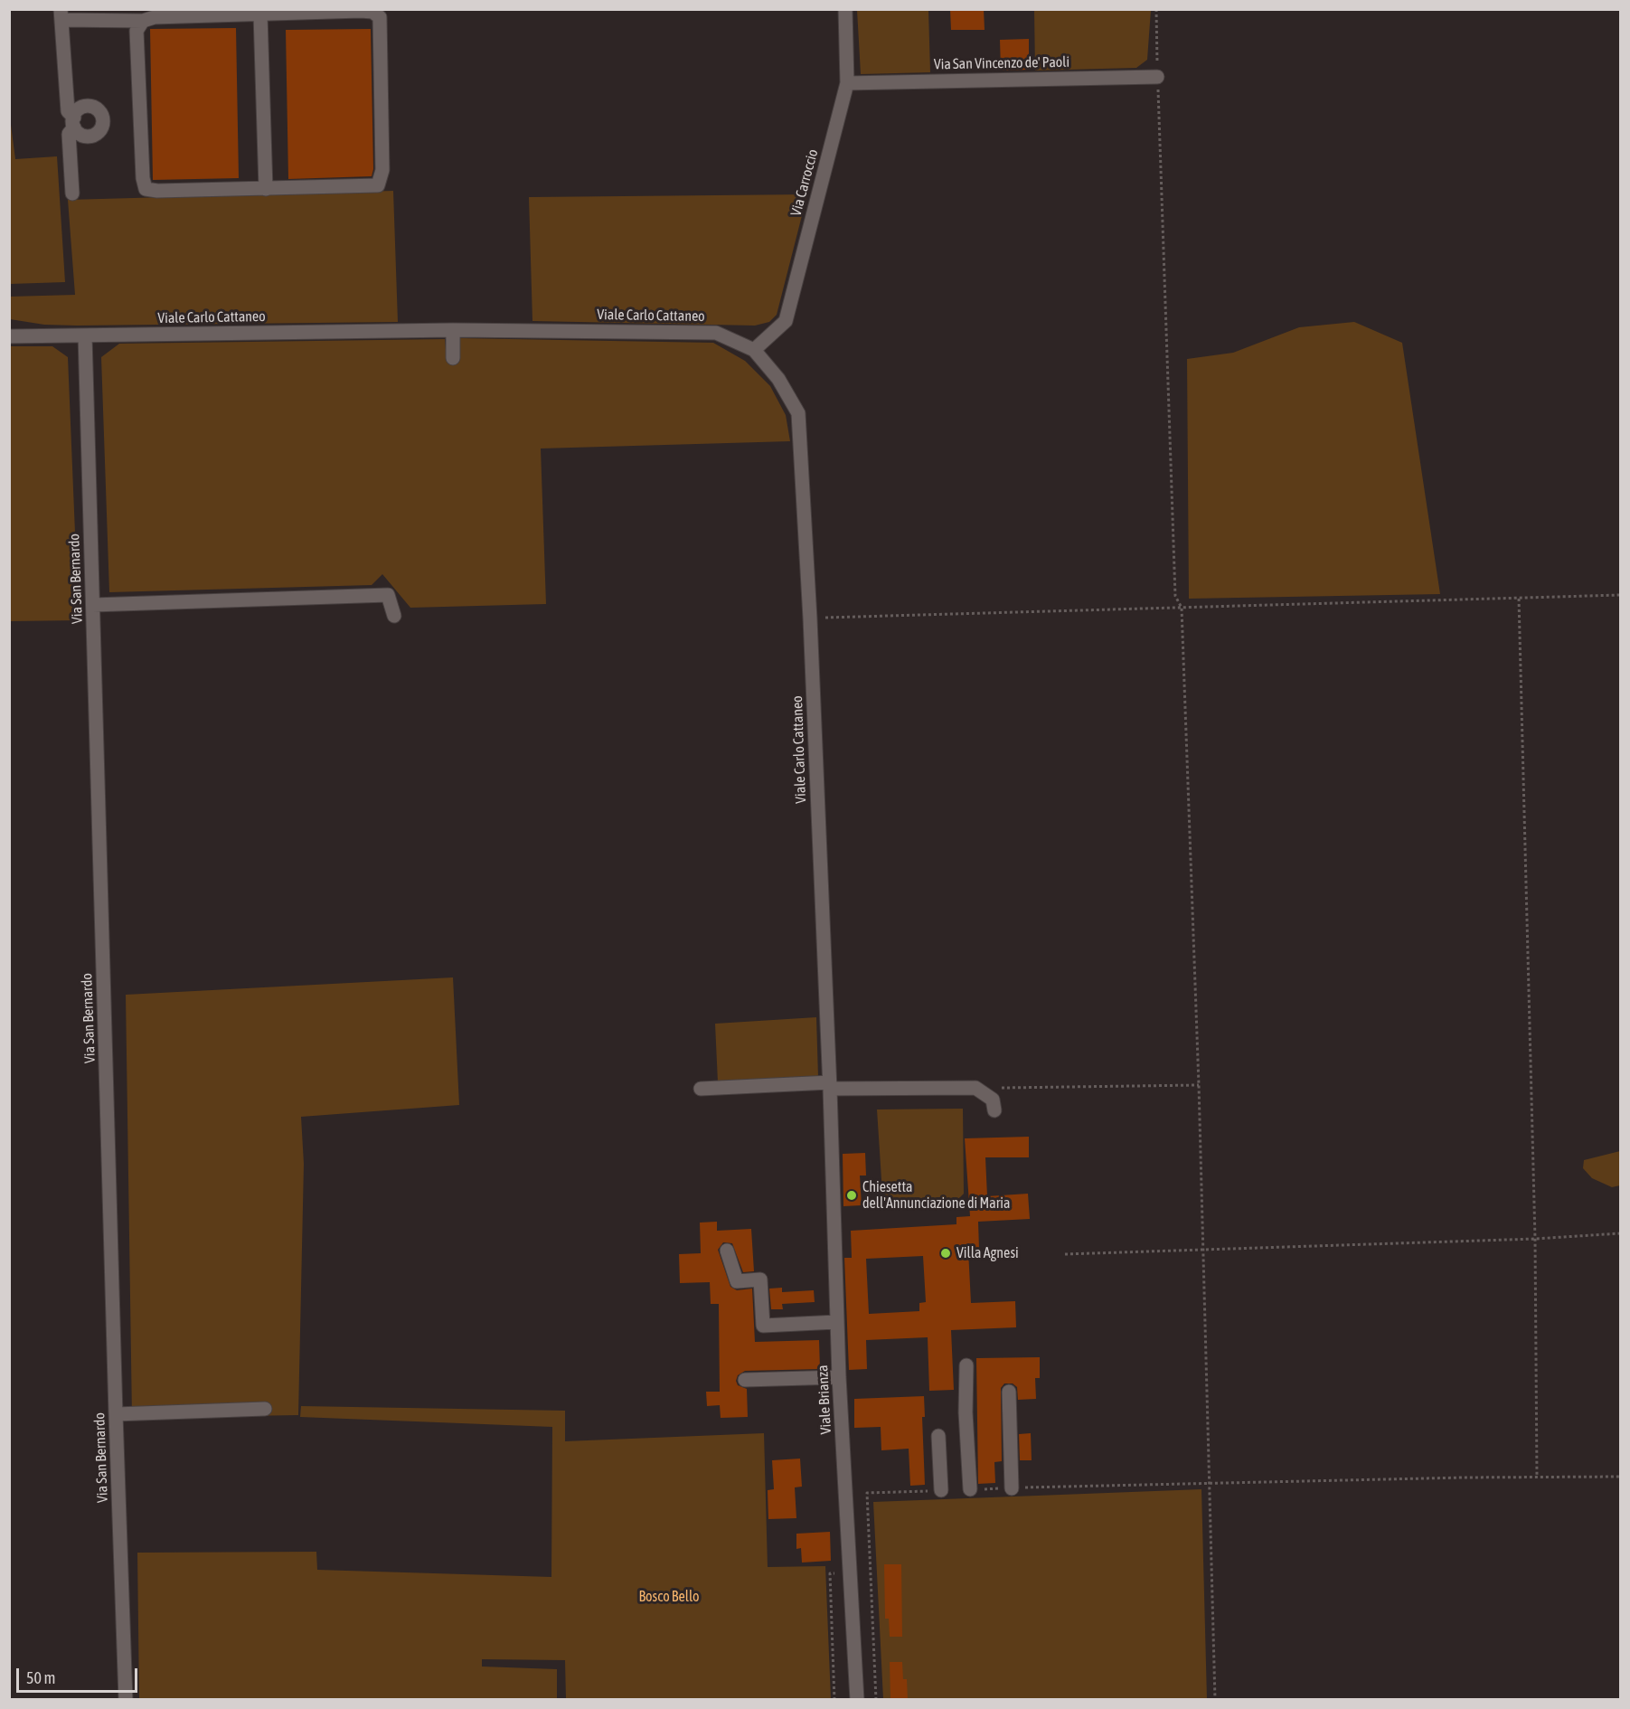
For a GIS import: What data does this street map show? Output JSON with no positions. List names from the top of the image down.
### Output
{
  "streets": {
    "street": [
      "Via San Vincenzo de' Paoli",
      "Via Carroccio",
      "Viale Carlo Cattaneo",
      "Via San Bernardo",
      "Viale Brianza"
    ]
  },
  "crossings": [
    ["Via San Vincenzo de' Paoli", "Via Carroccio"],
    ["Via Carroccio", "Viale Carlo Cattaneo"],
    ["Viale Carlo Cattaneo", "Via San Bernardo"],
    ["Viale Carlo Cattaneo", "Viale Brianza"]
  ],
  "parks": ["Bosco Bello"],
  "places": ["Chiesetta dell'Annunciazione di Maria", "Villa Agnesi"],
  "scale_bar": "50 m"
}
